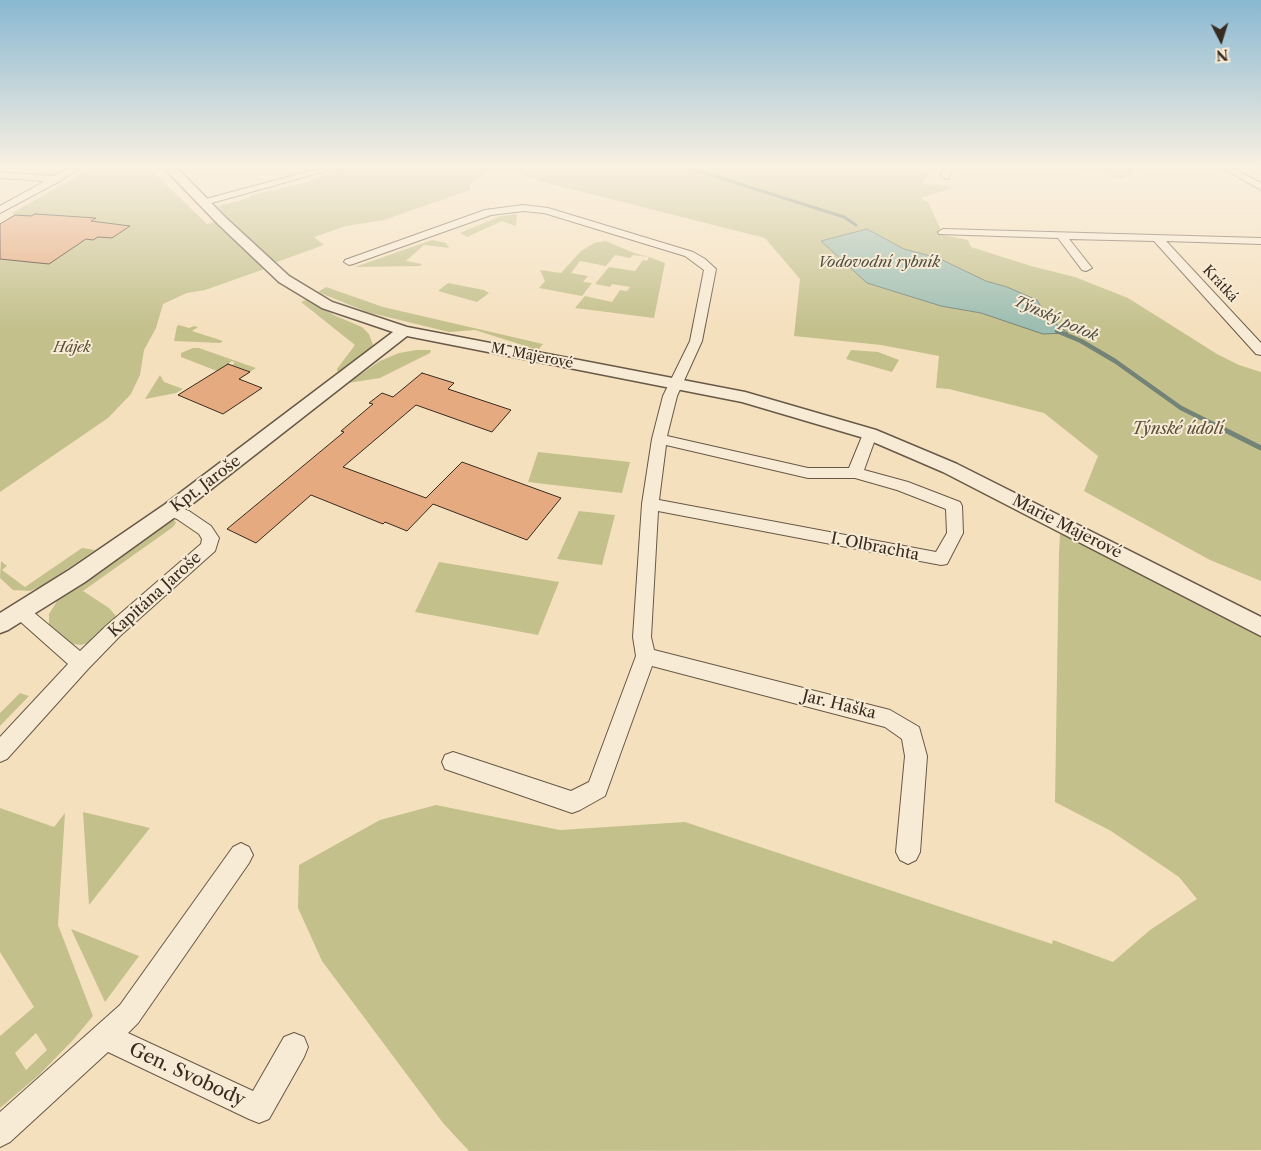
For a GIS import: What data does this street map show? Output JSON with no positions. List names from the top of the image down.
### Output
{
  "streets": {
    "street": [
      "Krátká",
      "M. Majerové",
      "Kpt. Jaroše",
      "Marie Majerové",
      "I. Olbrachta",
      "Kapitána Jaroše",
      "Jar. Haška",
      "Gen. Svobody"
    ]
  },
  "crossings": [
    ["M. Majerové", "Kpt. Jaroše"],
    ["M. Majerové", "Marie Majerové"],
    ["Kpt. Jaroše", "Kapitána Jaroše"]
  ],
  "water": ["Vodovodní rybník", "Týnský potok"],
  "parks": ["Hájek", "Týnské údolí"],
  "north": "bottom"
}
